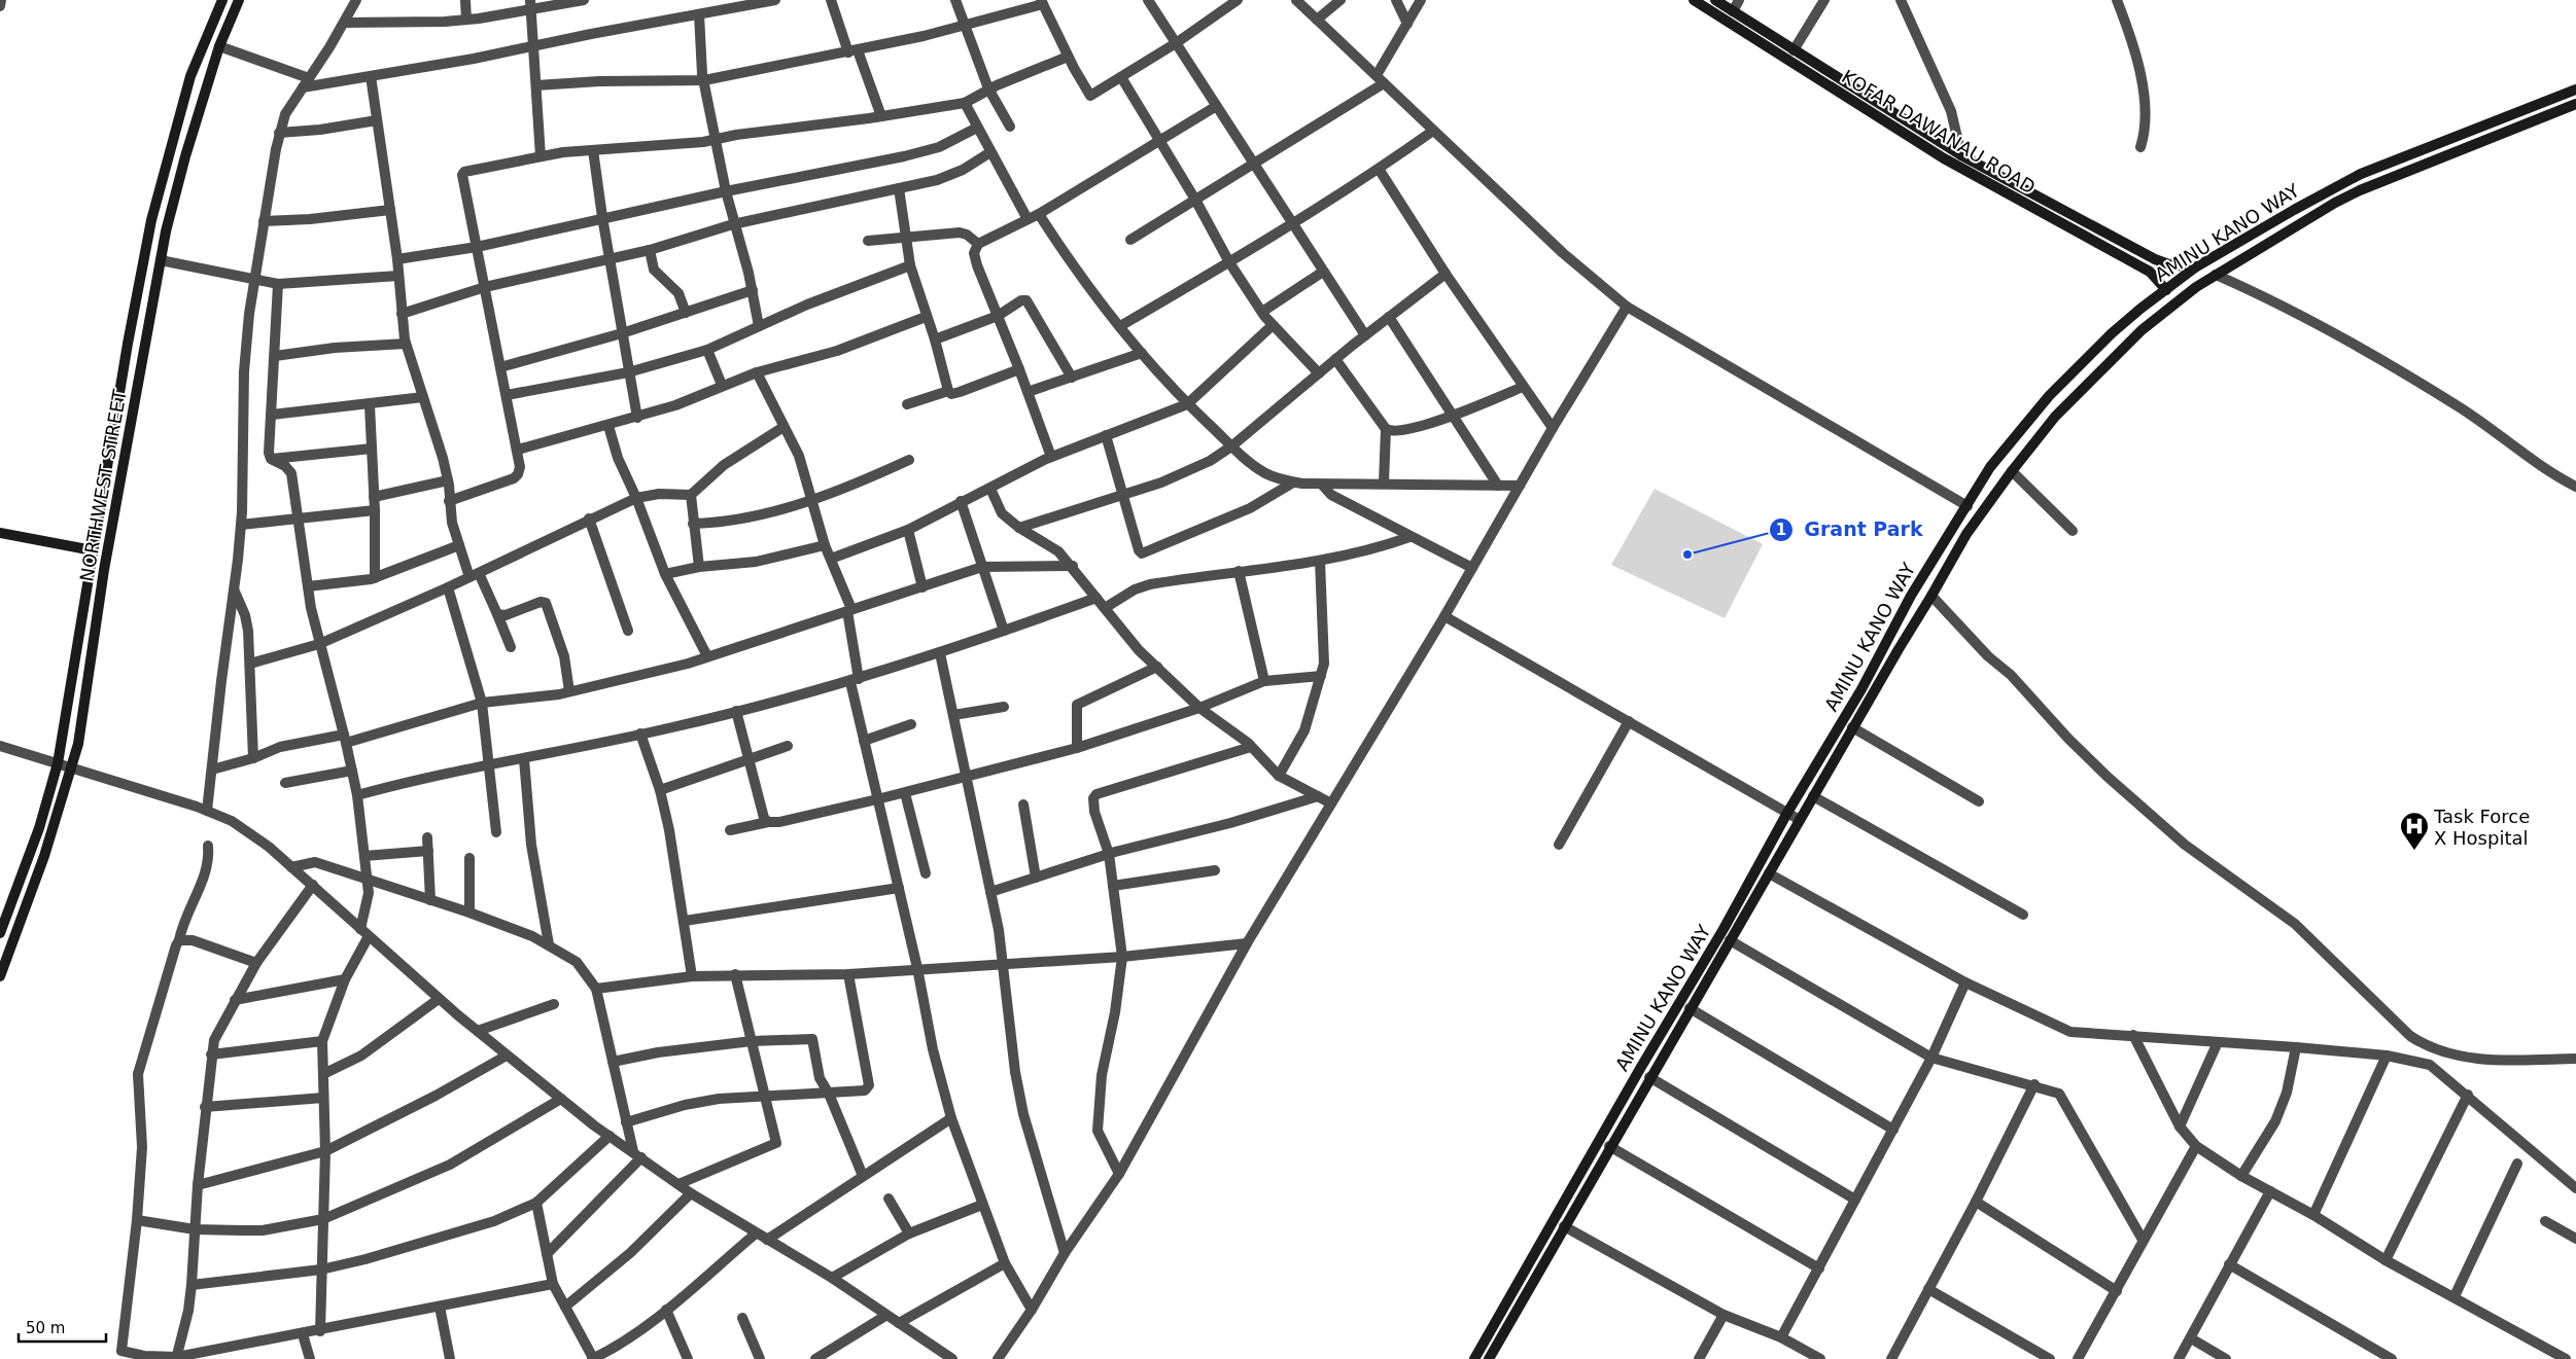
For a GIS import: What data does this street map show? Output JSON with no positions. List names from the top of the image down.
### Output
{
  "streets": {
    "main road": ["KOFAR DAWANAU ROAD", "AMINU KANO WAY", "NORTHWEST STREET"]
  },
  "crossings": [
    ["KOFAR DAWANAU ROAD", "AMINU KANO WAY"]
  ],
  "places": {
    "other": ["Grant Park"],
    "hospital": ["Task Force X Hospital"]
  },
  "scale_bar": "50 m"
}
